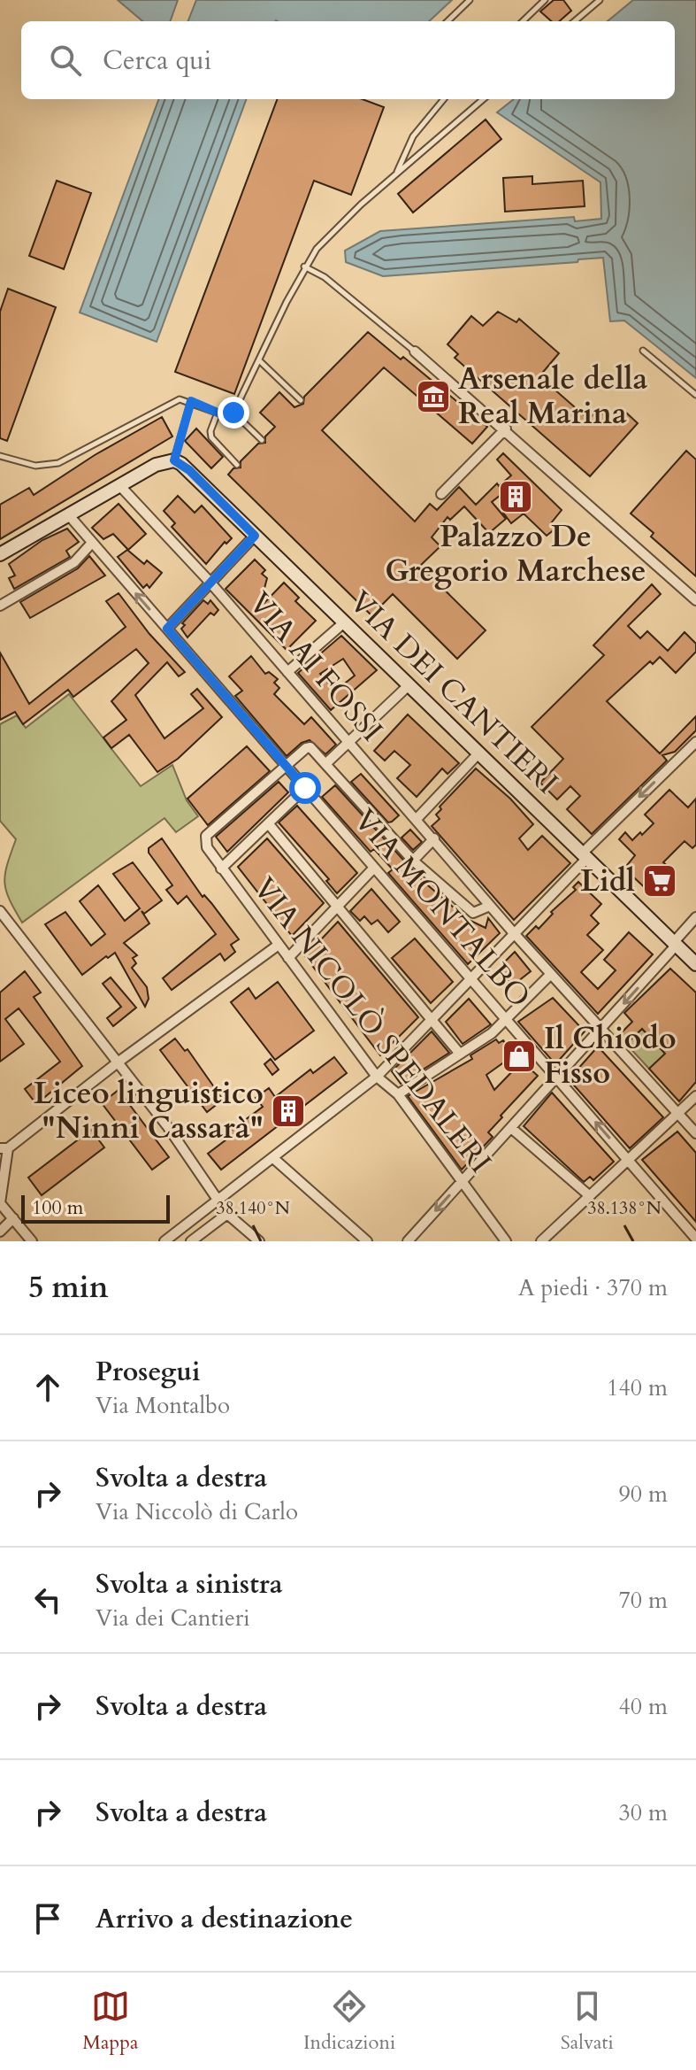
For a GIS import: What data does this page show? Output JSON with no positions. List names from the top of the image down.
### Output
{
  "streets": {
    "main road": ["VIA DEI CANTIERI"],
    "street": ["VIA AI FOSSI", "VIA MONTALBO", "VIA NICOLÒ SPEDALERI"]
  },
  "crossings": [
    ["VIA MONTALBO", "VIA NICOLÒ SPEDALERI"]
  ],
  "places": {
    "museum": ["Arsenale della Real Marina"],
    "building": ["Palazzo De Gregorio Marchese", "Liceo linguistico \"Ninni Cassarà\""],
    "supermarket": ["Lidl"],
    "shop": ["Il Chiodo Fisso"]
  },
  "scale_bar": "100 m",
  "page": {
    "search": "Cerca qui",
    "scale": "100 m",
    "heading": ["5 min", "A piedi · 370 m"],
    "list": [
      ["Prosegui", "Via Montalbo", "140 m"],
      ["Svolta a destra", "Via Niccolò di Carlo", "90 m"],
      ["Svolta a sinistra", "Via dei Cantieri", "70 m"],
      ["Svolta a destra", "40 m"],
      ["Svolta a destra", "30 m"],
      "Arrivo a destinazione"
    ],
    "nav": ["Mappa", "Indicazioni", "Salvati"]
  },
  "coordinates": ["38.140°N", "38.138°N"]
}
